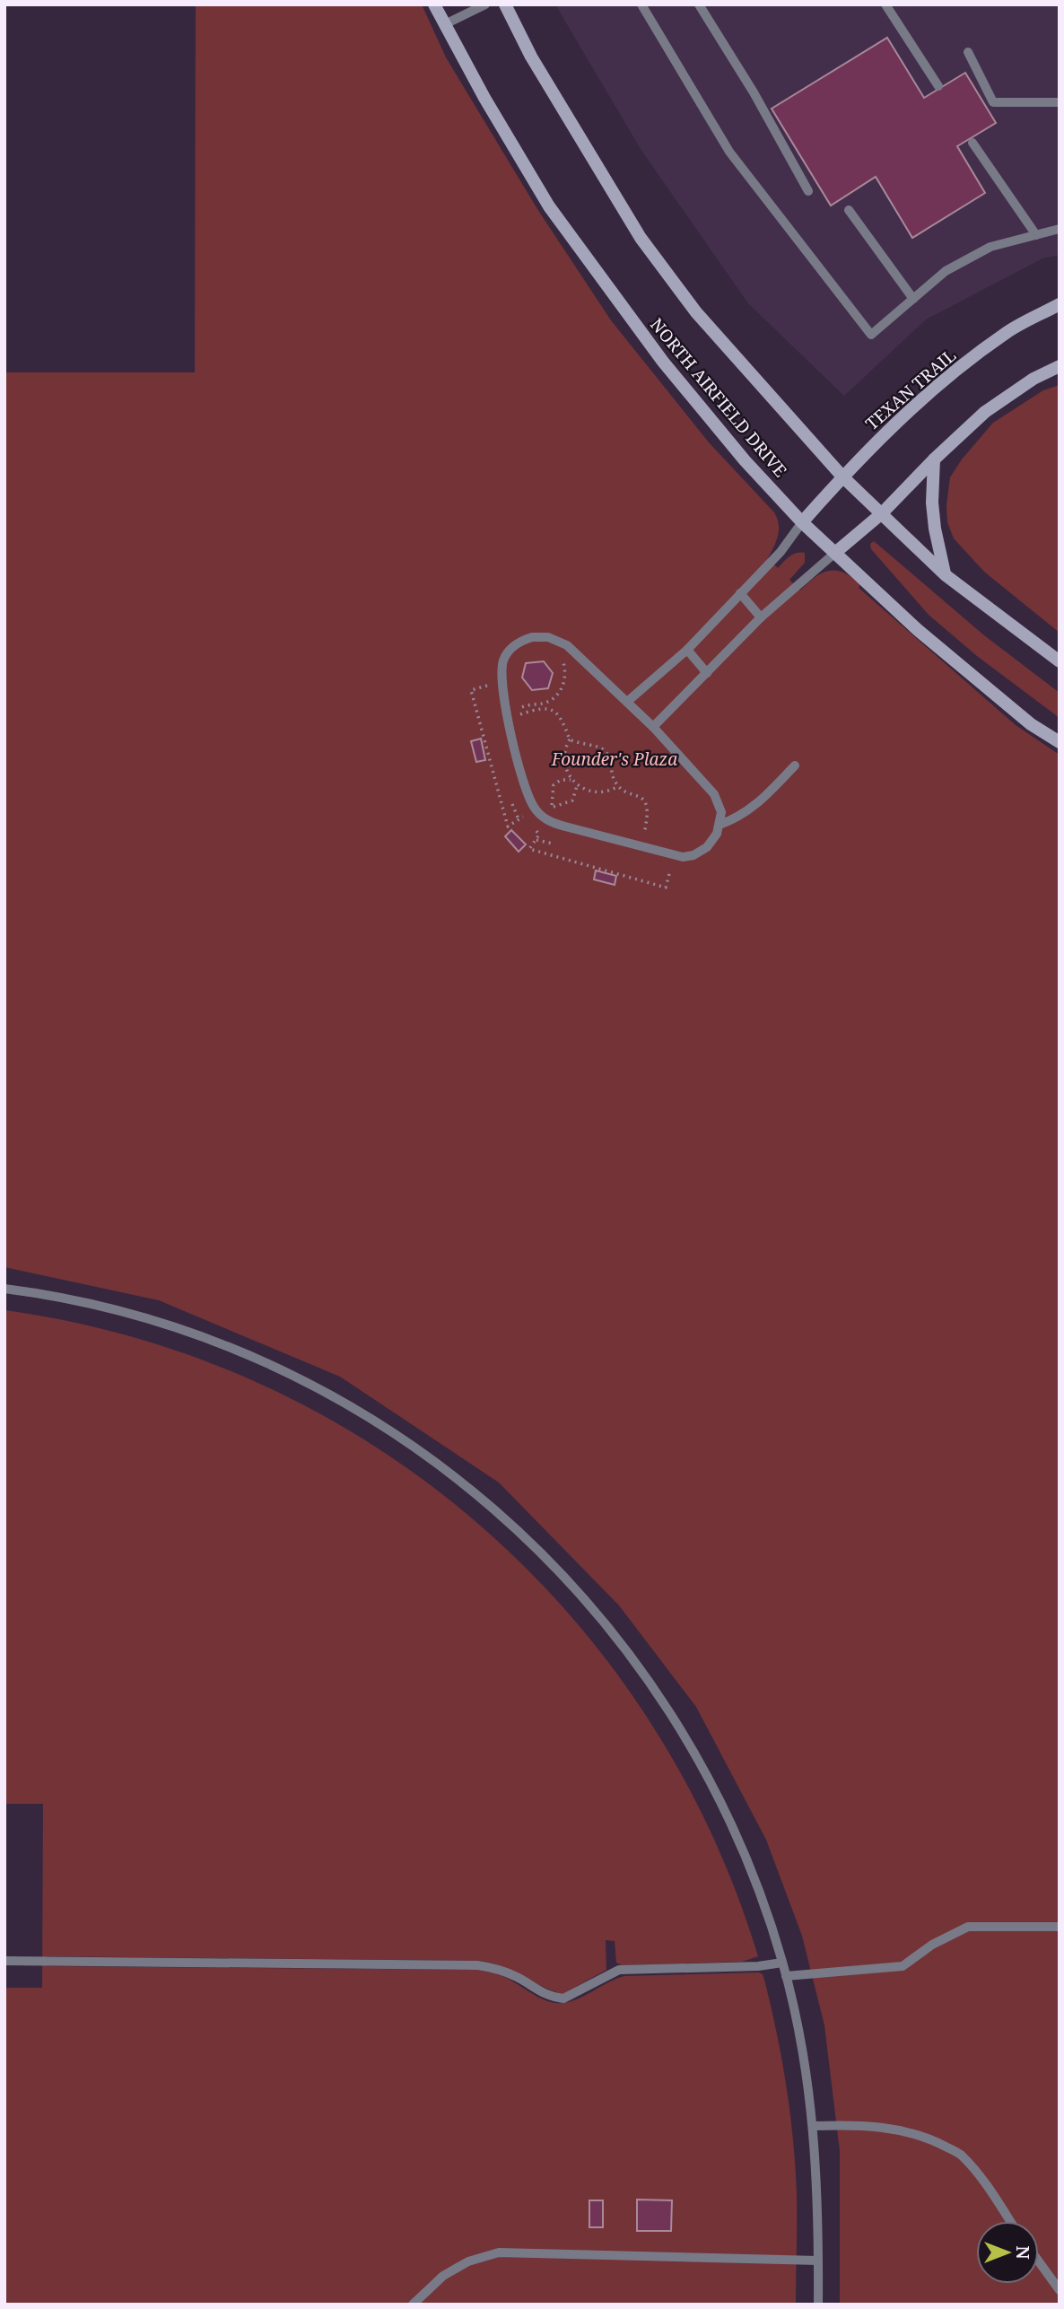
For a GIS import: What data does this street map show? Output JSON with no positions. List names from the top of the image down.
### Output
{
  "streets": {
    "main road": ["TEXAN TRAIL", "NORTH AIRFIELD DRIVE"]
  },
  "crossings": [
    ["TEXAN TRAIL", "NORTH AIRFIELD DRIVE"]
  ],
  "parks": ["Founder's Plaza"],
  "north": "right"
}
